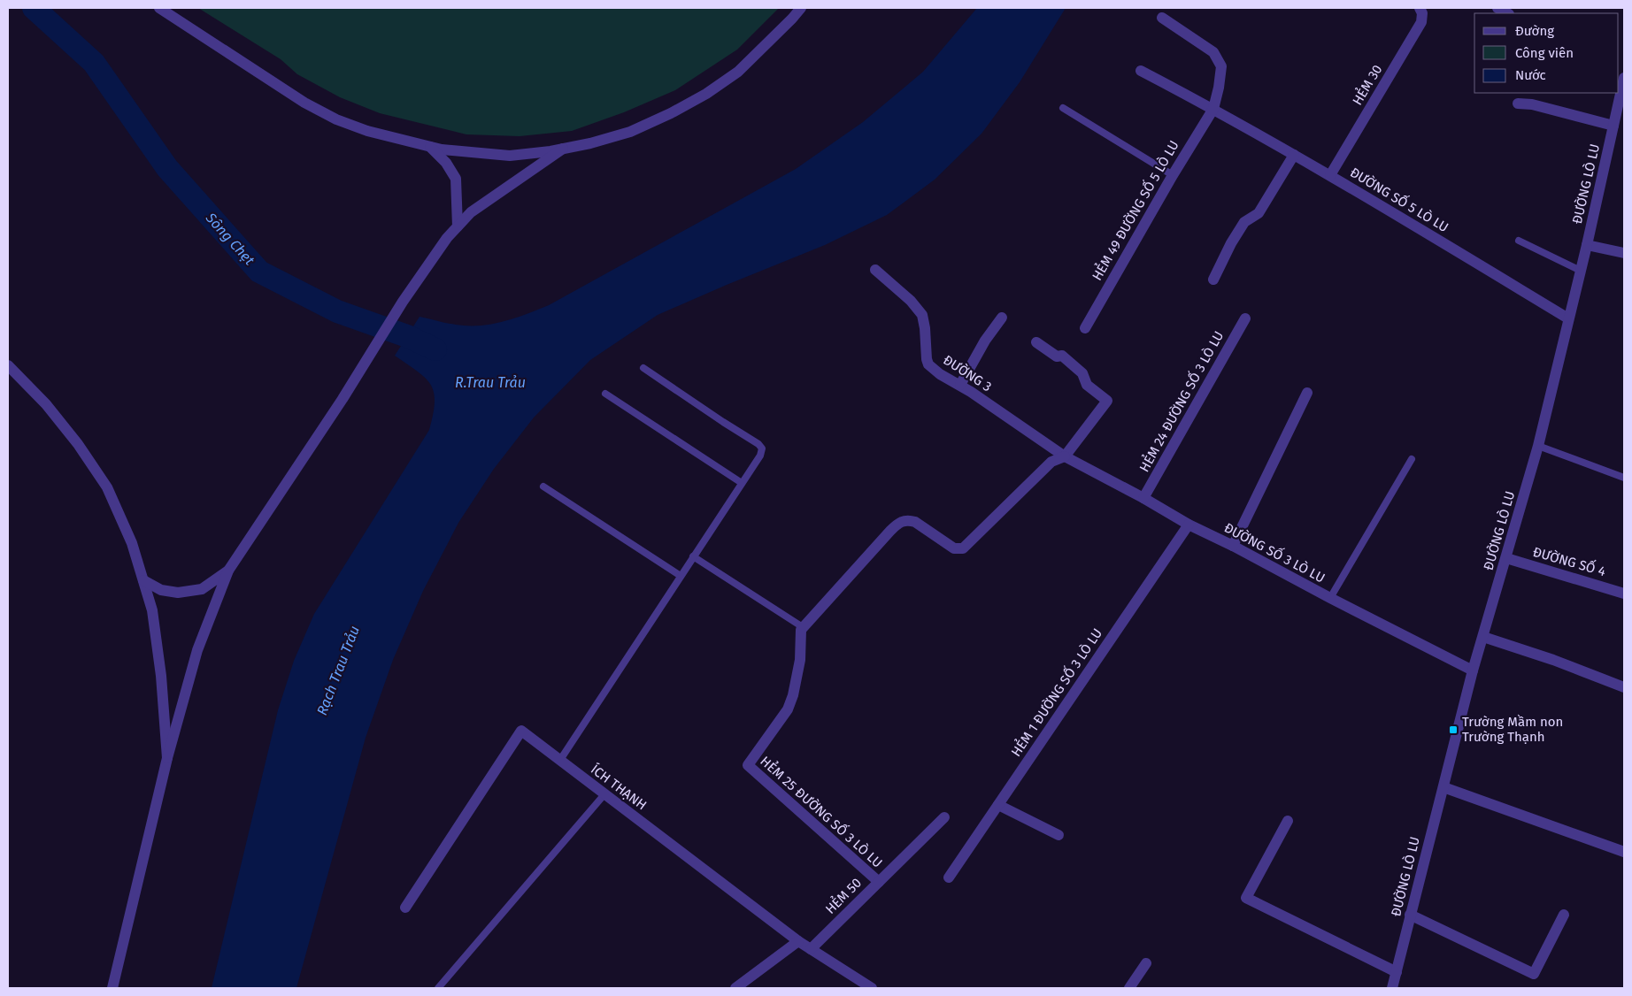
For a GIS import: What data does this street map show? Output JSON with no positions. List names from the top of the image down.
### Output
{
  "streets": {
    "street": [
      "HẺM 30",
      "ĐƯỜNG LÒ LU",
      "ĐƯỜNG SỐ 5 LÒ LU",
      "HẺM 49 ĐƯỜNG SỐ 5 LÒ LU",
      "ĐƯỜNG 3",
      "HẺM 24 ĐƯỜNG SỐ 3 LÒ LU",
      "ĐƯỜNG SỐ 3 LÒ LU",
      "ĐƯỜNG SỐ 4",
      "HẺM 1 ĐƯỜNG SỐ 3 LÒ LU",
      "ÍCH THẠNH",
      "HẺM 25 ĐƯỜNG SỐ 3 LÒ LU",
      "HẺM 50"
    ]
  },
  "crossings": [
    ["HẺM 30", "ĐƯỜNG SỐ 5 LÒ LU"],
    ["ĐƯỜNG LÒ LU", "ĐƯỜNG SỐ 5 LÒ LU"],
    ["ĐƯỜNG LÒ LU", "ĐƯỜNG SỐ 3 LÒ LU"],
    ["ĐƯỜNG LÒ LU", "ĐƯỜNG SỐ 4"],
    ["ĐƯỜNG SỐ 5 LÒ LU", "HẺM 49 ĐƯỜNG SỐ 5 LÒ LU"],
    ["ĐƯỜNG 3", "ĐƯỜNG SỐ 3 LÒ LU"],
    ["HẺM 24 ĐƯỜNG SỐ 3 LÒ LU", "ĐƯỜNG SỐ 3 LÒ LU"],
    ["ĐƯỜNG SỐ 3 LÒ LU", "HẺM 1 ĐƯỜNG SỐ 3 LÒ LU"],
    ["ÍCH THẠNH", "HẺM 50"],
    ["HẺM 25 ĐƯỜNG SỐ 3 LÒ LU", "HẺM 50"]
  ],
  "water": ["Sông Chẹt", "R.Trau Trảu", "Rạch Trau Trảu"],
  "places": {
    "transit": ["Trường Mầm non Trường Thạnh"]
  },
  "legend": ["Đường", "Công viên", "Nước"]
}
